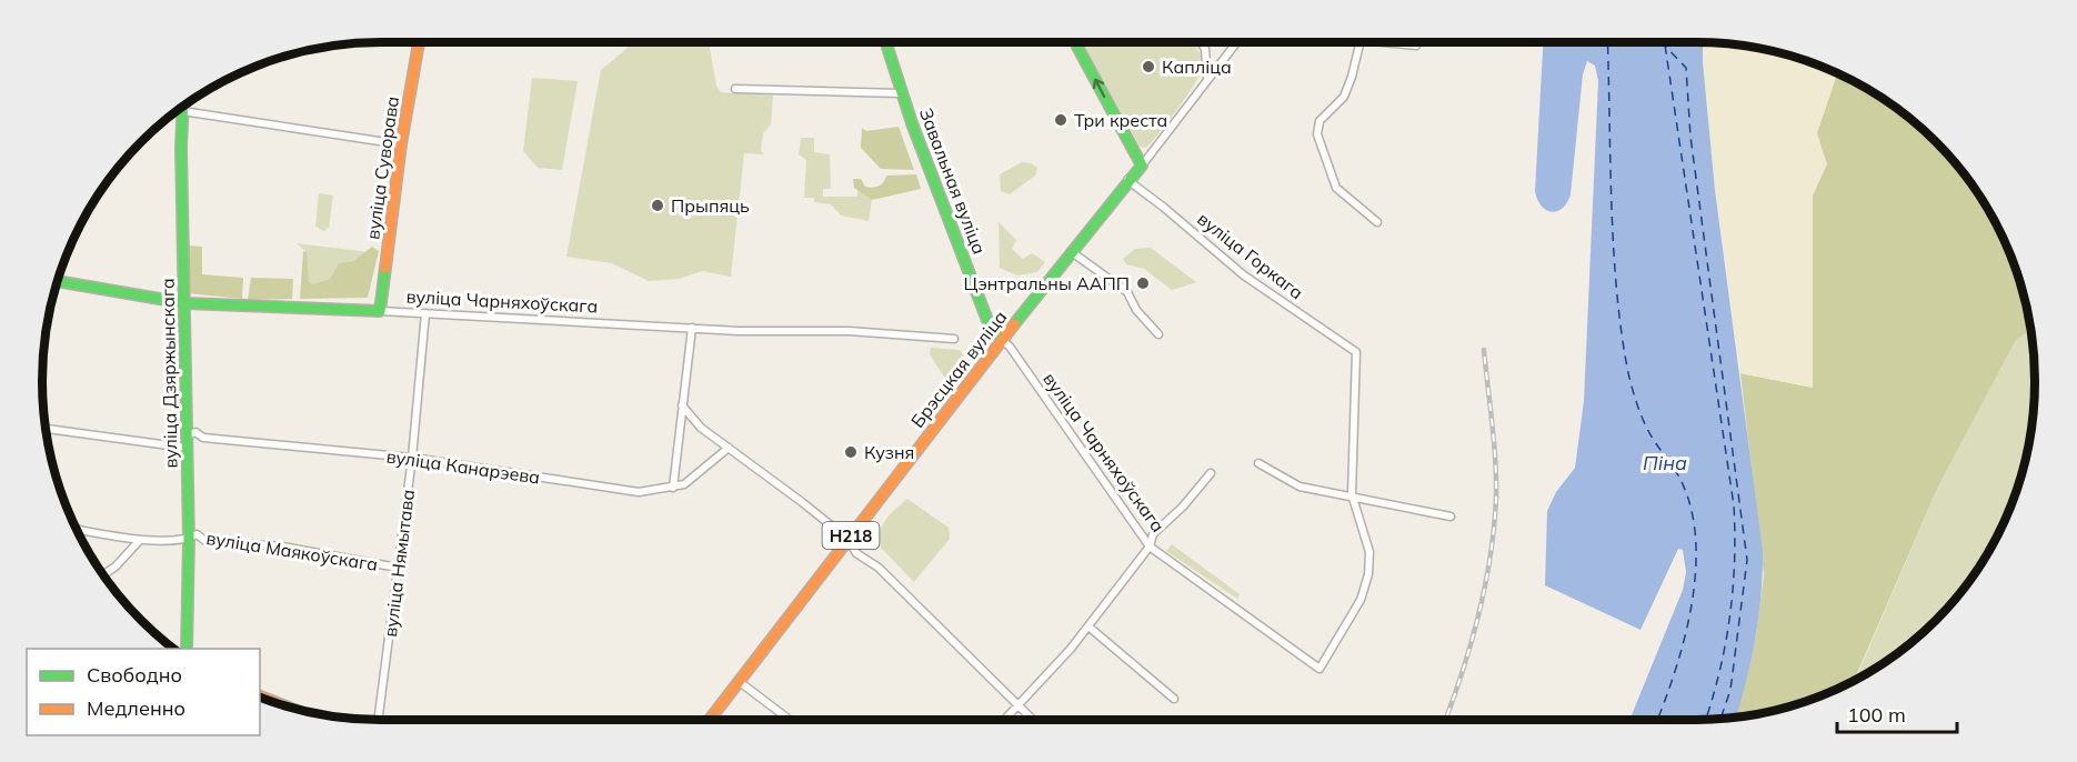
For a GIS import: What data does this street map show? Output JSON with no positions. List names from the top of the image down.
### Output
{
  "streets": {
    "street": [
      "вуліца Суворава",
      "Завальная вуліца",
      "вуліца Горкага",
      "вуліца Чарняхоўскага",
      "Брэсцкая вуліца",
      "вуліца Дзяржынскага",
      "вуліца Канарэева",
      "Н218",
      "вуліца Маякоўскага",
      "вуліца Нямытава"
    ]
  },
  "crossings": [
    ["вуліца Суворава", "вуліца Чарняхоўскага"],
    ["Завальная вуліца", "вуліца Чарняхоўскага"],
    ["Завальная вуліца", "Брэсцкая вуліца"],
    ["вуліца Горкага", "вуліца Чарняхоўскага"],
    ["вуліца Горкага", "Брэсцкая вуліца"],
    ["вуліца Чарняхоўскага", "Брэсцкая вуліца"],
    ["вуліца Чарняхоўскага", "вуліца Дзяржынскага"],
    ["вуліца Чарняхоўскага", "вуліца Нямытава"],
    ["вуліца Дзяржынскага", "вуліца Канарэева"],
    ["вуліца Дзяржынскага", "вуліца Маякоўскага"],
    ["вуліца Канарэева", "вуліца Нямытава"],
    ["вуліца Маякоўскага", "вуліца Нямытава"]
  ],
  "water": ["Піна"],
  "places": [
    "Капліца",
    "Три креста",
    "Прыпяць",
    "Цэнтральны ААПП",
    "Кузня"
  ],
  "legend": ["Свободно", "Медленно"],
  "scale_bar": "100 m"
}
